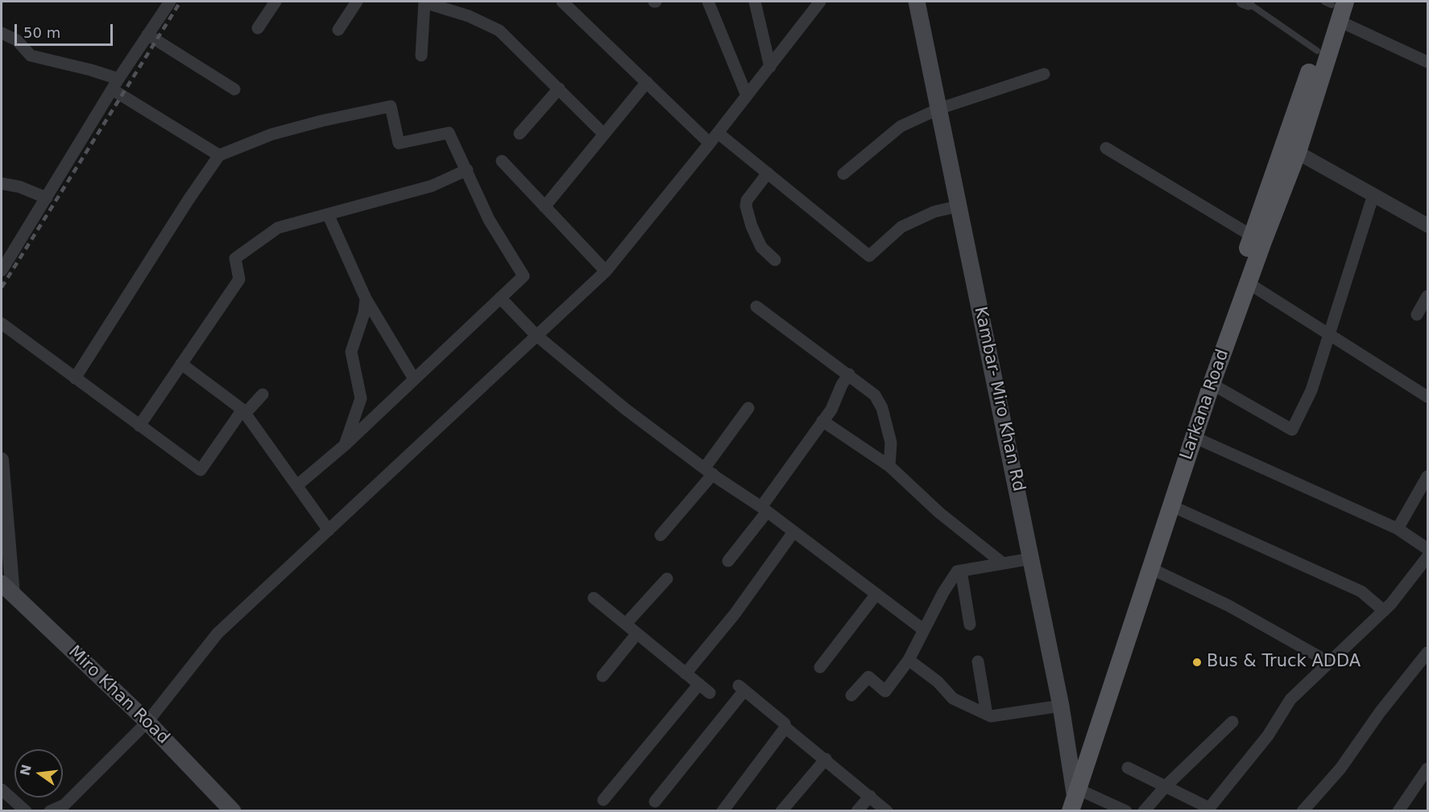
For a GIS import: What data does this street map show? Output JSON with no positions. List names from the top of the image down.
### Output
{
  "streets": {
    "main road": ["Kambar- Miro Khan Rd", "Larkana Road", "Miro Khan Road"]
  },
  "crossings": [
    ["Kambar- Miro Khan Rd", "Larkana Road"]
  ],
  "places": ["Bus & Truck ADDA"],
  "scale_bar": "50 m",
  "north": "left"
}
